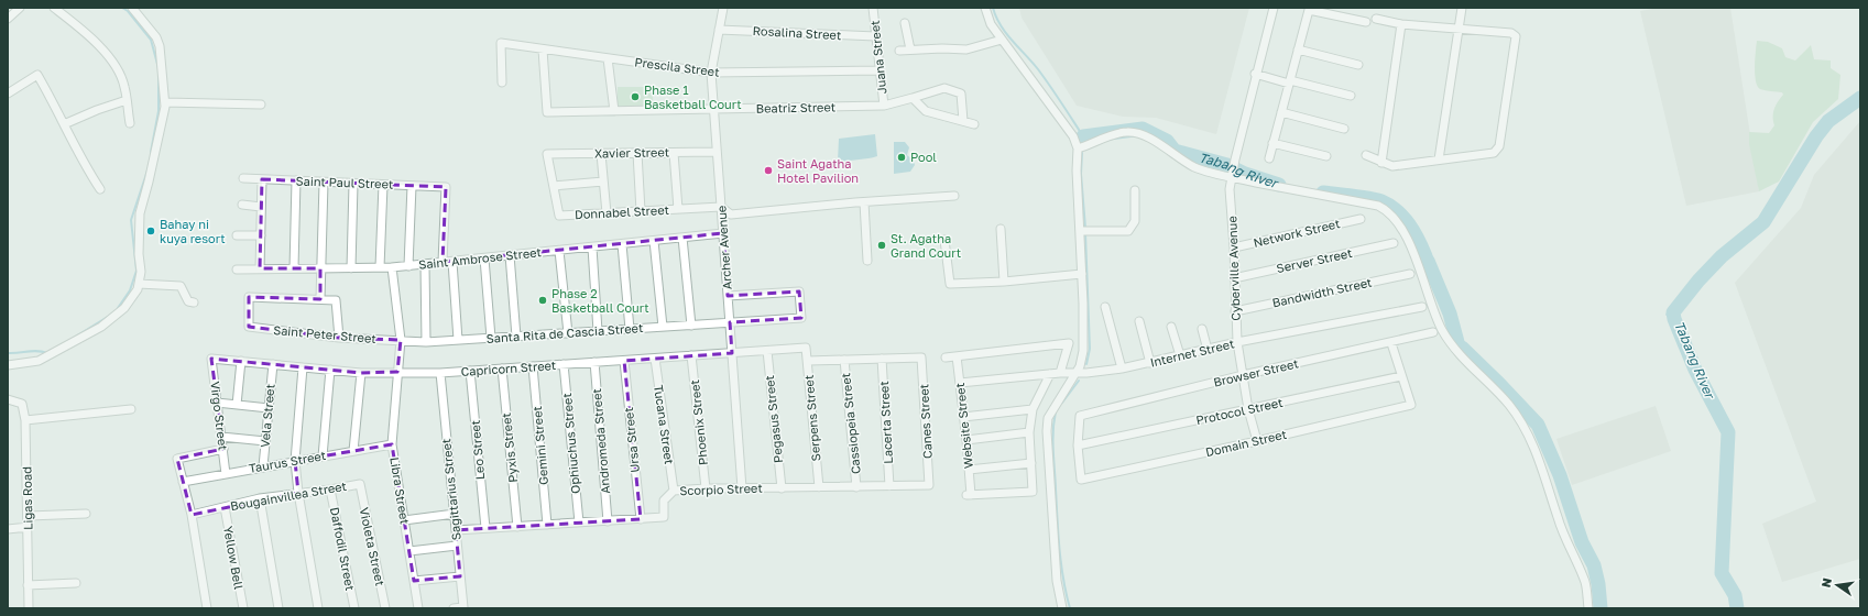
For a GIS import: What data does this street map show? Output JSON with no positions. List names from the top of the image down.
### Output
{
  "streets": {
    "street": [
      "Rosalina Street",
      "Juana Street",
      "Prescila Street",
      "Beatriz Street",
      "Xavier Street",
      "Saint Paul Street",
      "Donnabel Street",
      "Network Street",
      "Archer Avenue",
      "Saint Ambrose Street",
      "Server Street",
      "Cyberville Avenue",
      "Bandwidth Street",
      "Santa Rita de Cascia Street",
      "Saint Peter Street",
      "Internet Street",
      "Capricorn Street",
      "Browser Street",
      "Protocol Street",
      "Virgo Street",
      "Vela Street",
      "Serpens Street",
      "Pegasus Street",
      "Canes Street",
      "Phoenix Street",
      "Lacerta Street",
      "Cassiopeia Street",
      "Tucana Street",
      "Website Street",
      "Ursa Street",
      "Andromeda Street",
      "Ophiuchus Street",
      "Domain Street",
      "Gemini Street",
      "Pyxis Street",
      "Leo Street",
      "Taurus Street",
      "Sagittarius Street",
      "Scorpio Street",
      "Libra Street",
      "Bougainvillea Street",
      "Ligas Road",
      "Violeta Street",
      "Daffodil Street",
      "Yellow Bell"
    ]
  },
  "crossings": [
    ["Rosalina Street", "Juana Street"],
    ["Rosalina Street", "Archer Avenue"],
    ["Juana Street", "Prescila Street"],
    ["Juana Street", "Beatriz Street"],
    ["Prescila Street", "Beatriz Street"],
    ["Prescila Street", "Archer Avenue"],
    ["Beatriz Street", "Archer Avenue"],
    ["Xavier Street", "Donnabel Street"],
    ["Xavier Street", "Archer Avenue"],
    ["Saint Paul Street", "Saint Ambrose Street"],
    ["Donnabel Street", "Archer Avenue"],
    ["Network Street", "Cyberville Avenue"],
    ["Archer Avenue", "Saint Ambrose Street"],
    ["Archer Avenue", "Santa Rita de Cascia Street"],
    ["Archer Avenue", "Capricorn Street"],
    ["Archer Avenue", "Scorpio Street"],
    ["Saint Ambrose Street", "Libra Street"],
    ["Server Street", "Cyberville Avenue"],
    ["Cyberville Avenue", "Bandwidth Street"],
    ["Cyberville Avenue", "Internet Street"],
    ["Cyberville Avenue", "Browser Street"],
    ["Cyberville Avenue", "Protocol Street"],
    ["Cyberville Avenue", "Domain Street"],
    ["Santa Rita de Cascia Street", "Saint Peter Street"],
    ["Santa Rita de Cascia Street", "Libra Street"],
    ["Saint Peter Street", "Libra Street"],
    ["Internet Street", "Website Street"],
    ["Capricorn Street", "Virgo Street"],
    ["Capricorn Street", "Vela Street"],
    ["Capricorn Street", "Serpens Street"],
    ["Capricorn Street", "Pegasus Street"],
    ["Capricorn Street", "Phoenix Street"],
    ["Capricorn Street", "Tucana Street"],
    ["Capricorn Street", "Ursa Street"],
    ["Capricorn Street", "Andromeda Street"],
    ["Capricorn Street", "Ophiuchus Street"],
    ["Capricorn Street", "Gemini Street"],
    ["Capricorn Street", "Pyxis Street"],
    ["Capricorn Street", "Leo Street"],
    ["Capricorn Street", "Sagittarius Street"],
    ["Capricorn Street", "Libra Street"],
    ["Browser Street", "Protocol Street"],
    ["Browser Street", "Domain Street"],
    ["Protocol Street", "Domain Street"],
    ["Virgo Street", "Taurus Street"],
    ["Vela Street", "Taurus Street"],
    ["Serpens Street", "Scorpio Street"],
    ["Pegasus Street", "Scorpio Street"],
    ["Canes Street", "Lacerta Street"],
    ["Canes Street", "Scorpio Street"],
    ["Phoenix Street", "Scorpio Street"],
    ["Lacerta Street", "Scorpio Street"],
    ["Cassiopeia Street", "Scorpio Street"],
    ["Tucana Street", "Scorpio Street"],
    ["Ursa Street", "Scorpio Street"],
    ["Andromeda Street", "Scorpio Street"],
    ["Ophiuchus Street", "Scorpio Street"],
    ["Gemini Street", "Scorpio Street"],
    ["Pyxis Street", "Scorpio Street"],
    ["Leo Street", "Scorpio Street"],
    ["Taurus Street", "Libra Street"],
    ["Sagittarius Street", "Scorpio Street"],
    ["Bougainvillea Street", "Violeta Street"],
    ["Bougainvillea Street", "Daffodil Street"],
    ["Bougainvillea Street", "Yellow Bell"]
  ],
  "water": ["Tabang River"],
  "places": [
    "Phase 1 Basketball Court",
    "Pool",
    "Saint Agatha Hotel Pavilion",
    "Bahay ni kuya resort",
    "St. Agatha Grand Court",
    "Phase 2 Basketball Court"
  ],
  "north": "left"
}
